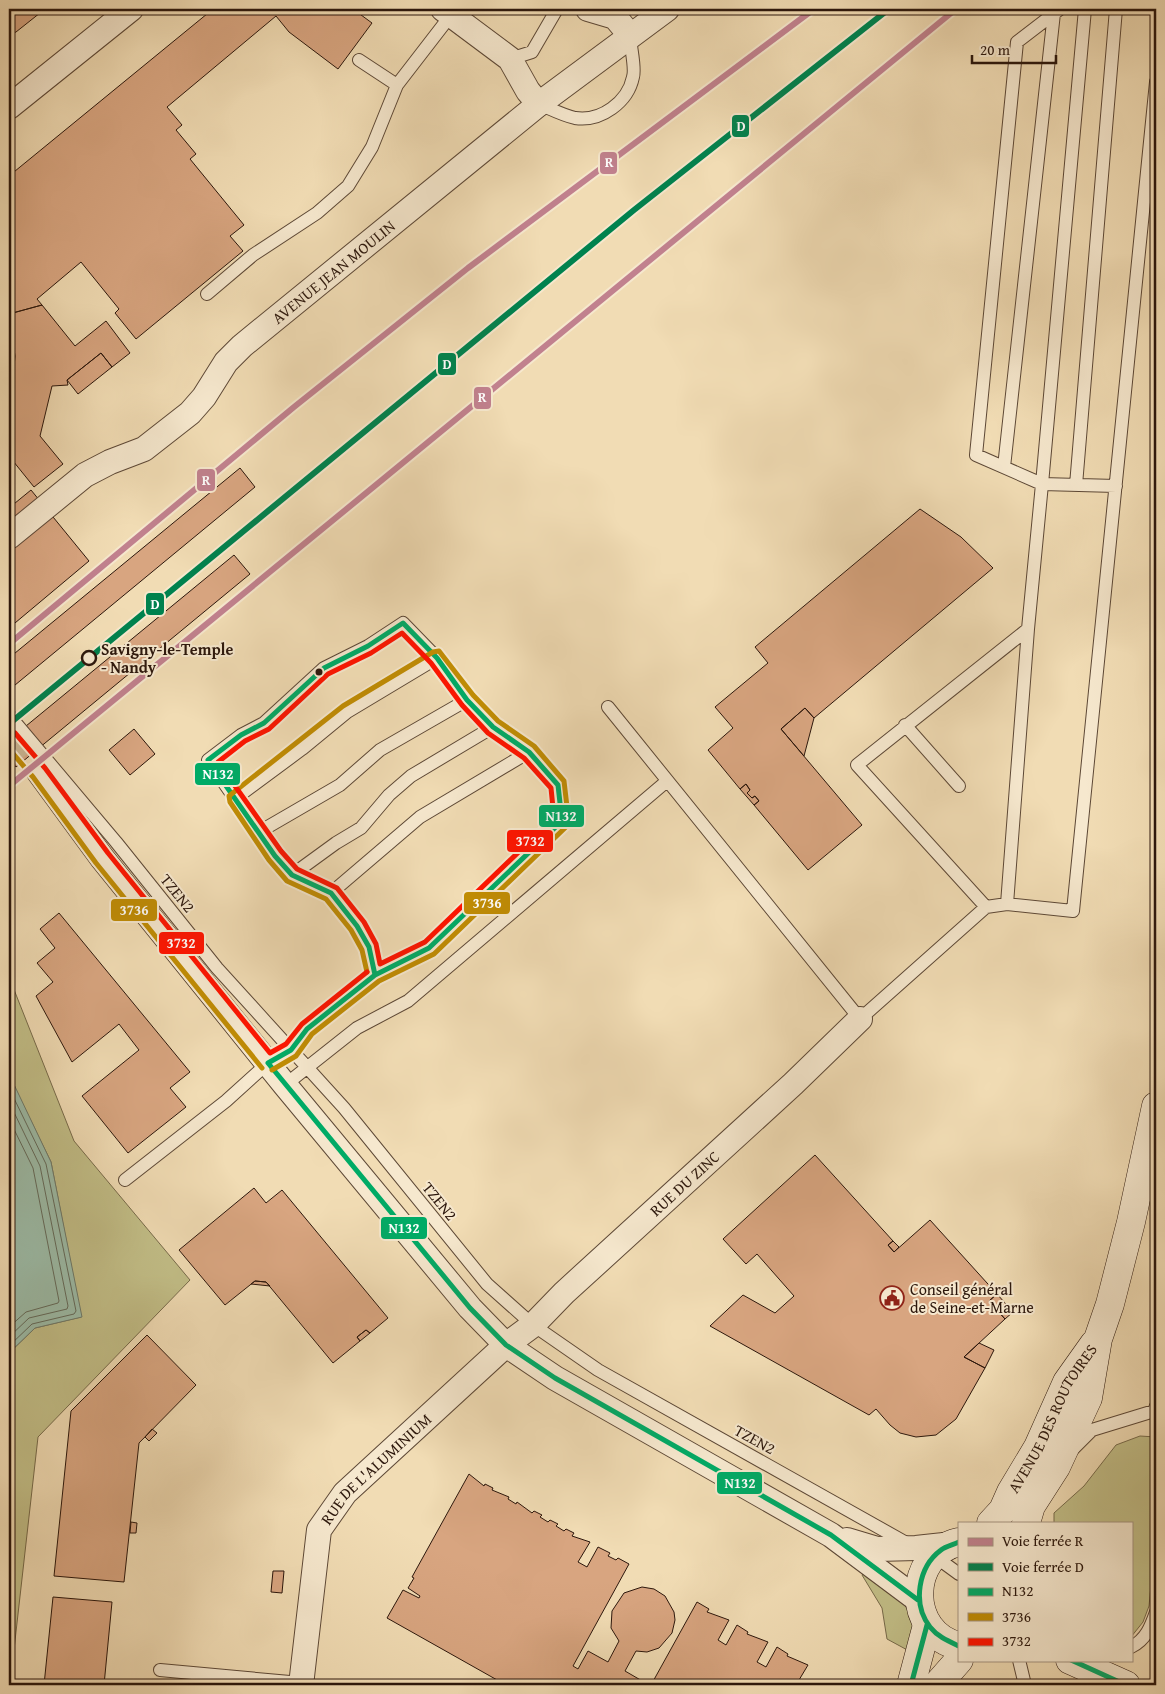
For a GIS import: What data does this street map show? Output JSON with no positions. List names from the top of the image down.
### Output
{
  "streets": {
    "street": [
      "AVENUE JEAN MOULIN",
      "RUE DU ZINC",
      "AVENUE DES ROUTOIRES",
      "RUE DE L'ALUMINIUM"
    ],
    "lane": ["TZEN2"]
  },
  "crossings": [
    ["TZEN2", "RUE DU ZINC"],
    ["RUE DU ZINC", "RUE DE L'ALUMINIUM"]
  ],
  "places": {
    "other": ["Savigny-le-Temple - Nandy"],
    "public building": ["Conseil général de Seine-et-Marne"]
  },
  "lines": [
    "rail line R",
    "rail line D",
    "transit line N132",
    "transit line 3732",
    "transit line 3736"
  ],
  "legend": [
    "Voie ferrée R",
    "Voie ferrée D",
    "N132",
    "3736",
    "3732"
  ],
  "scale_bar": "20 m"
}
